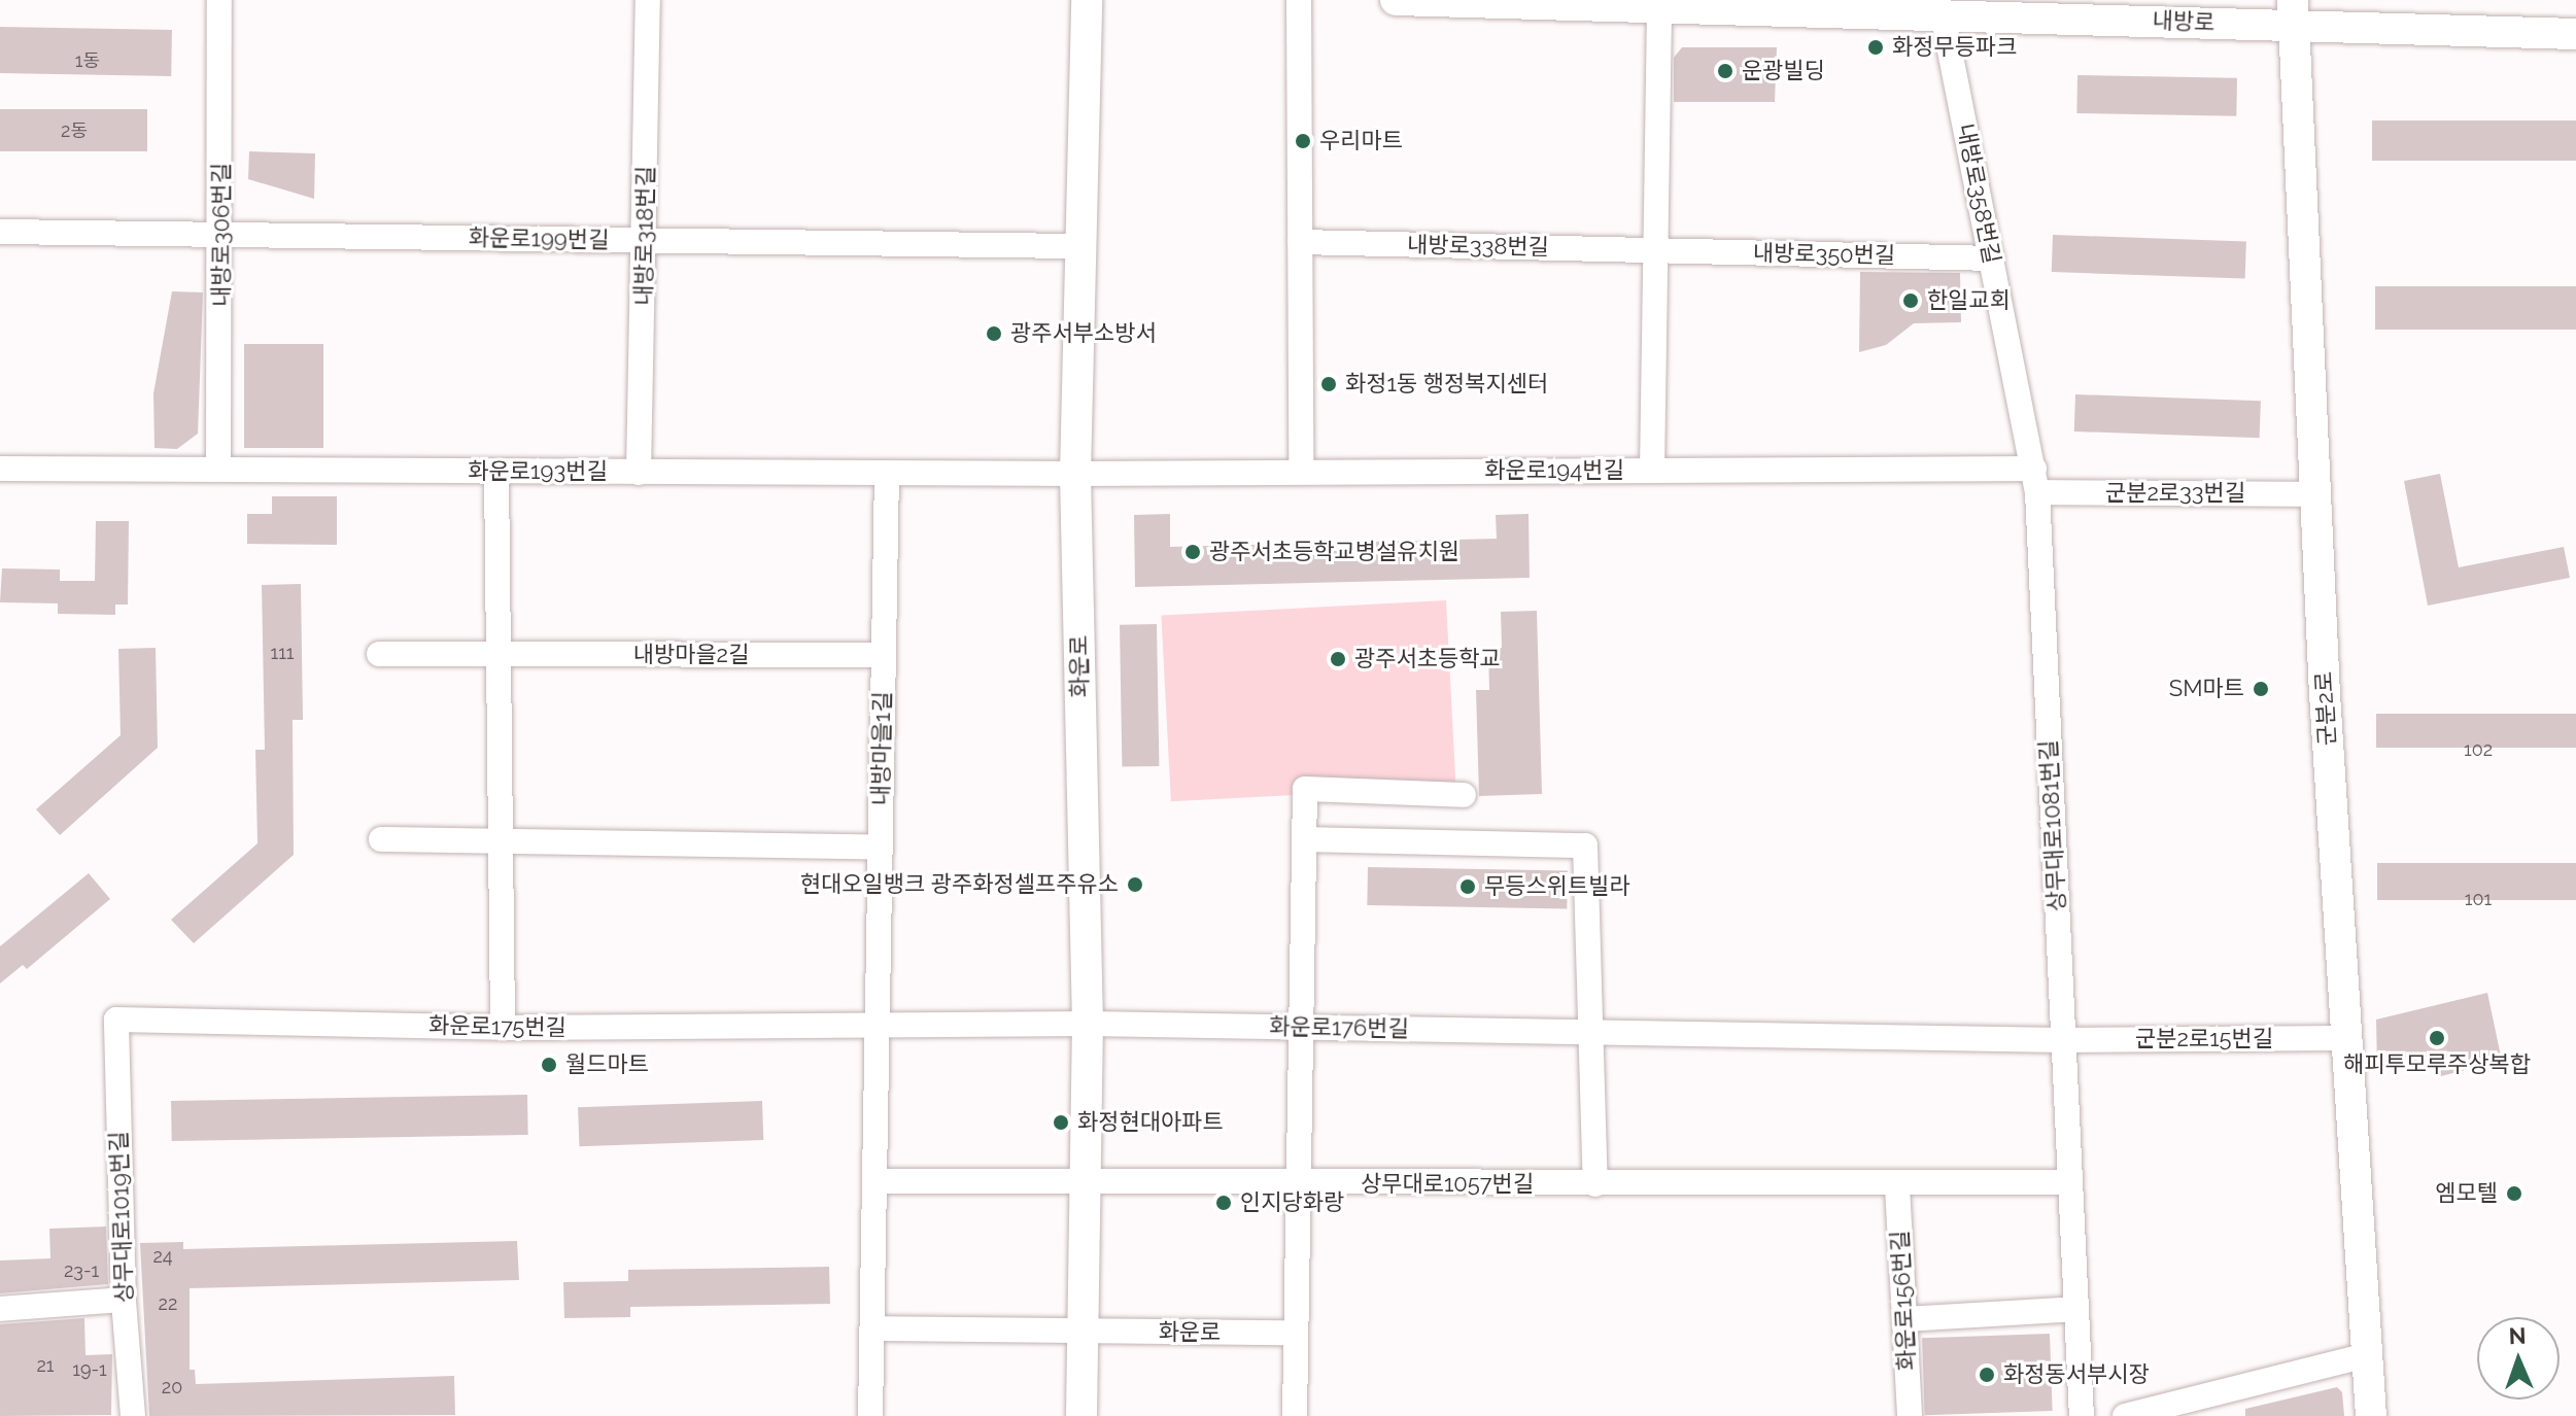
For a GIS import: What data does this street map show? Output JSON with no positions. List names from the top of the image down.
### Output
{
  "streets": {
    "street": [
      "내방로",
      "내방로358번길",
      "내방로306번길",
      "내방로318번길",
      "화운로199번길",
      "내방로338번길",
      "내방로350번길",
      "화운로194번길",
      "화운로193번길",
      "군분2로33번길",
      "내방마을2길",
      "화운로",
      "군분2로",
      "내방마을1길",
      "상무대로1081번길",
      "화운로175번길",
      "화운로176번길",
      "군분2로15번길",
      "상무대로1057번길",
      "상무대로1019번길",
      "화운로156번길"
    ]
  },
  "crossings": [
    ["내방로", "내방로358번길"],
    ["내방로", "군분2로"],
    ["내방로358번길", "내방로350번길"],
    ["내방로358번길", "화운로194번길"],
    ["내방로358번길", "군분2로33번길"],
    ["내방로358번길", "상무대로1081번길"],
    ["내방로306번길", "화운로199번길"],
    ["내방로306번길", "화운로193번길"],
    ["내방로318번길", "화운로199번길"],
    ["내방로318번길", "화운로193번길"],
    ["화운로199번길", "화운로"],
    ["내방로338번길", "내방로350번길"],
    ["화운로194번길", "화운로193번길"],
    ["화운로194번길", "군분2로33번길"],
    ["화운로194번길", "화운로"],
    ["화운로194번길", "상무대로1081번길"],
    ["화운로193번길", "화운로"],
    ["화운로193번길", "내방마을1길"],
    ["군분2로33번길", "군분2로"],
    ["군분2로33번길", "상무대로1081번길"],
    ["내방마을2길", "내방마을1길"],
    ["화운로", "화운로175번길"],
    ["화운로", "화운로176번길"],
    ["화운로", "상무대로1057번길"],
    ["군분2로", "군분2로15번길"],
    ["내방마을1길", "화운로175번길"],
    ["상무대로1081번길", "화운로176번길"],
    ["상무대로1081번길", "군분2로15번길"],
    ["화운로175번길", "화운로176번길"],
    ["화운로175번길", "상무대로1019번길"],
    ["화운로176번길", "군분2로15번길"]
  ],
  "places": [
    "화정무등파크",
    "운광빌딩",
    "우리마트",
    "한일교회",
    "광주서부소방서",
    "화정1동 행정복지센터",
    "광주서초등학교병설유치원",
    "광주서초등학교",
    "SM마트",
    "현대오일뱅크 광주화정셀프주유소",
    "무등스위트빌라",
    "해피투모루주상복합",
    "월드마트",
    "화정현대아파트",
    "엠모텔",
    "인지당화랑",
    "화정동서부시장"
  ],
  "house_numbers": [
    "1동",
    "2동",
    "111",
    "102",
    "101",
    "24",
    "23-1",
    "22",
    "21",
    "19-1",
    "20"
  ],
  "north": "top"
}
